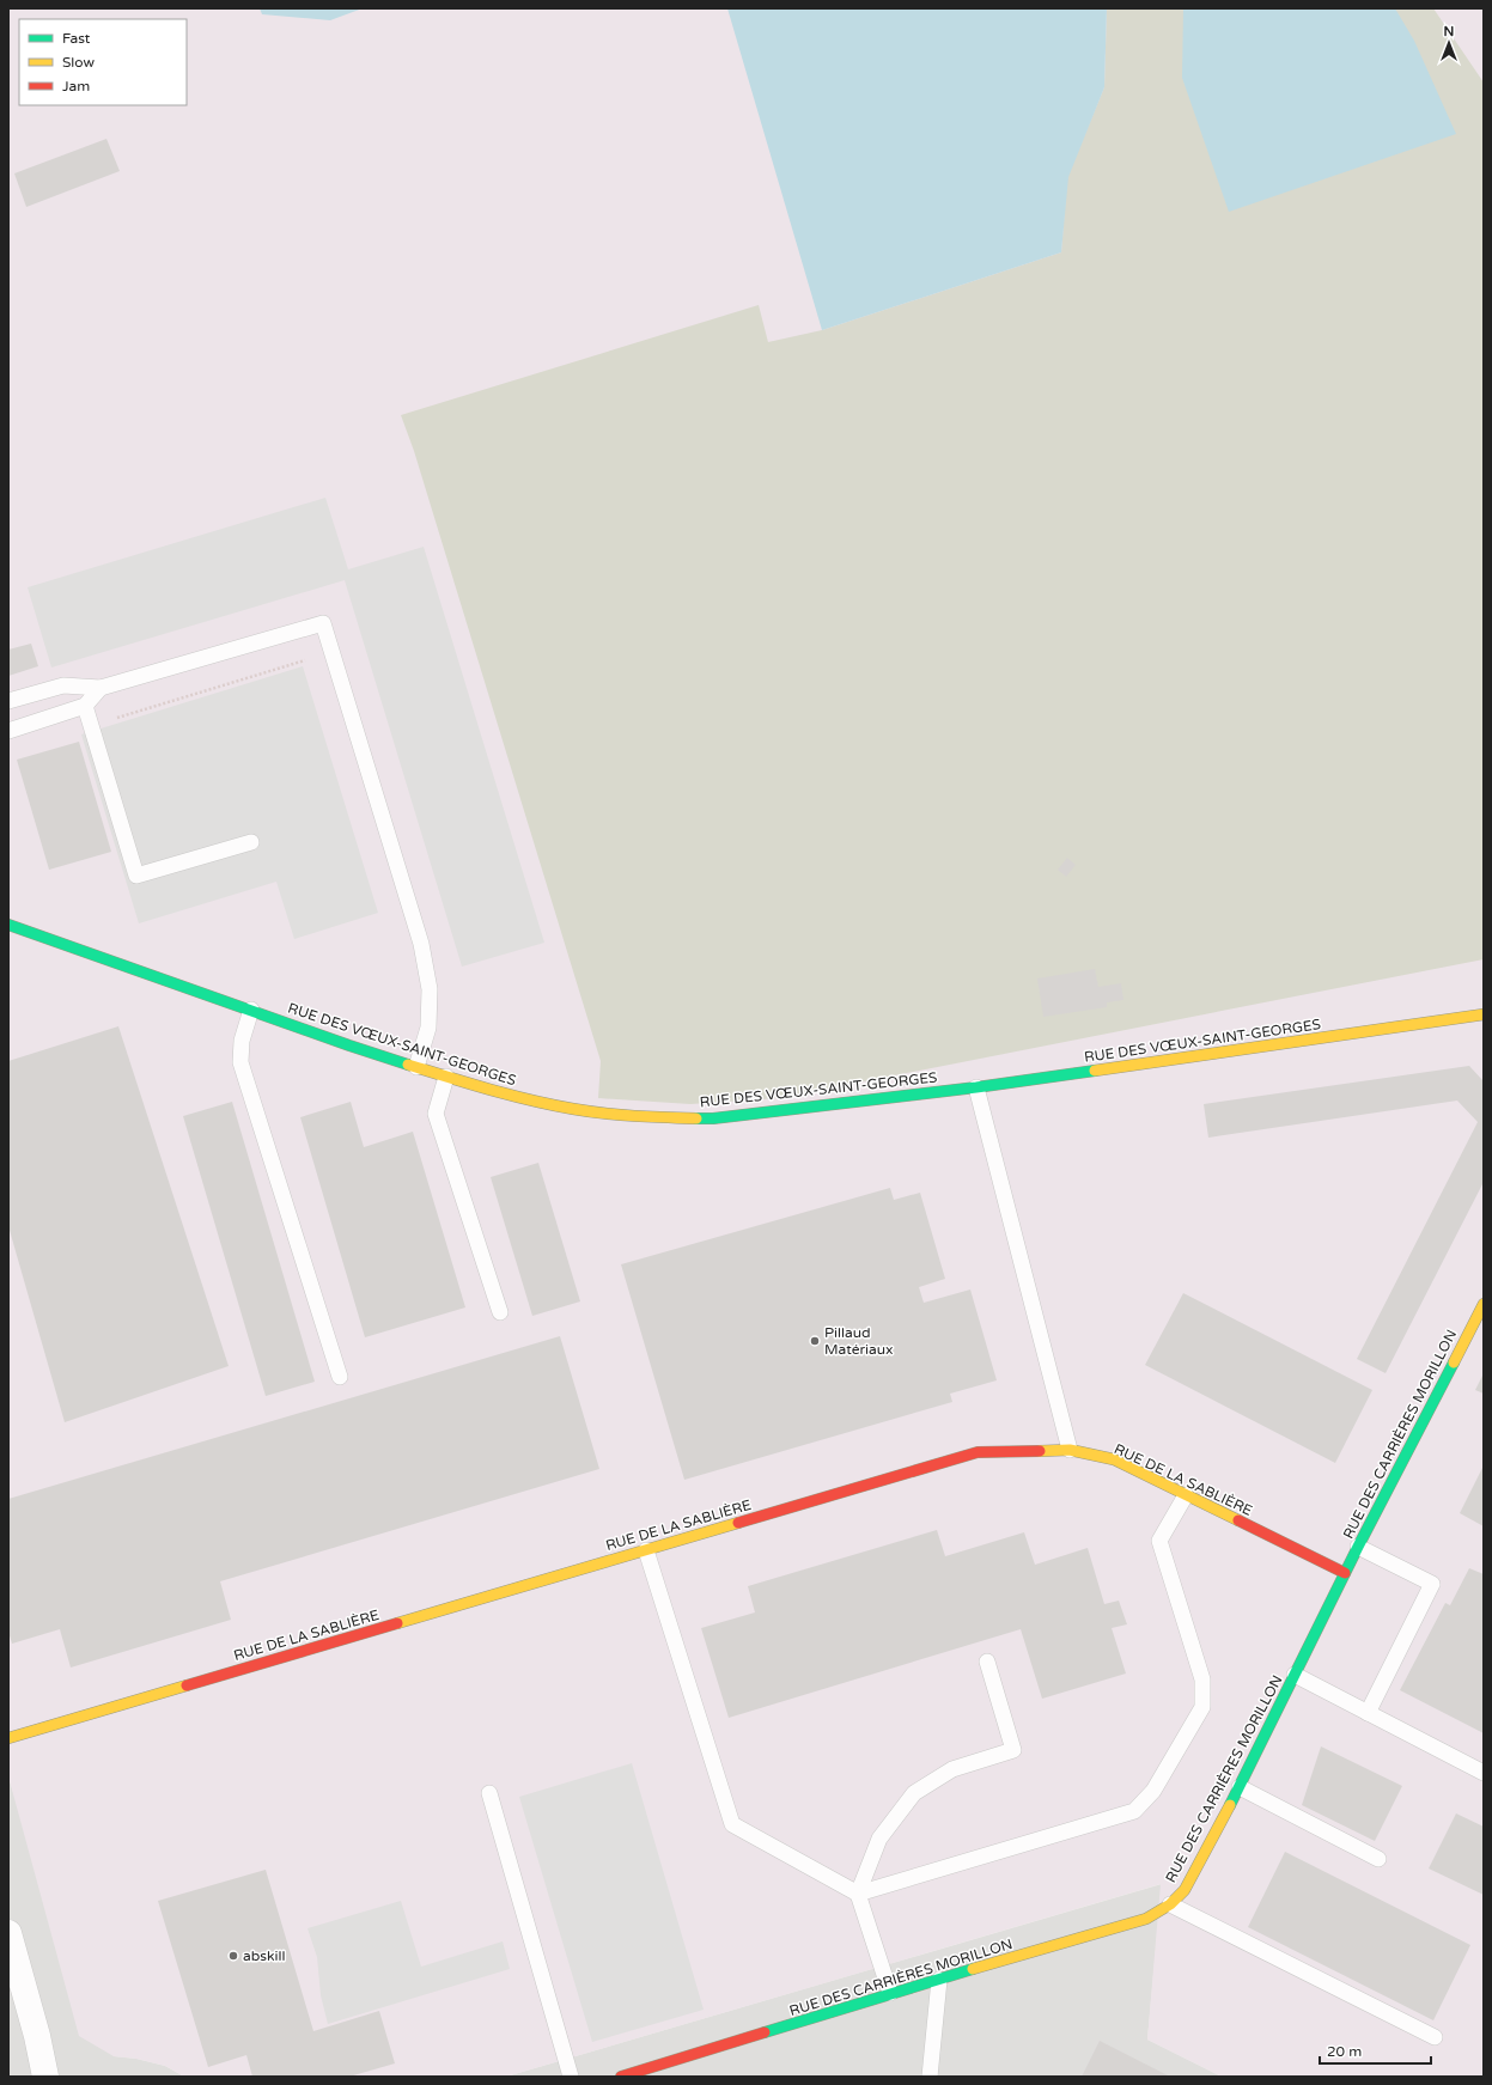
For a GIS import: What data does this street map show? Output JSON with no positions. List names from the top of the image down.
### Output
{
  "streets": {
    "street": ["RUE DES VŒUX-SAINT-GEORGES", "RUE DES CARRIÈRES MORILLON", "RUE DE LA SABLIÈRE"]
  },
  "crossings": [
    ["RUE DES CARRIÈRES MORILLON", "RUE DE LA SABLIÈRE"]
  ],
  "places": ["Pillaud Matériaux", "abskill"],
  "legend": ["Fast", "Slow", "Jam"],
  "scale_bar": "20 m",
  "north": "top"
}
